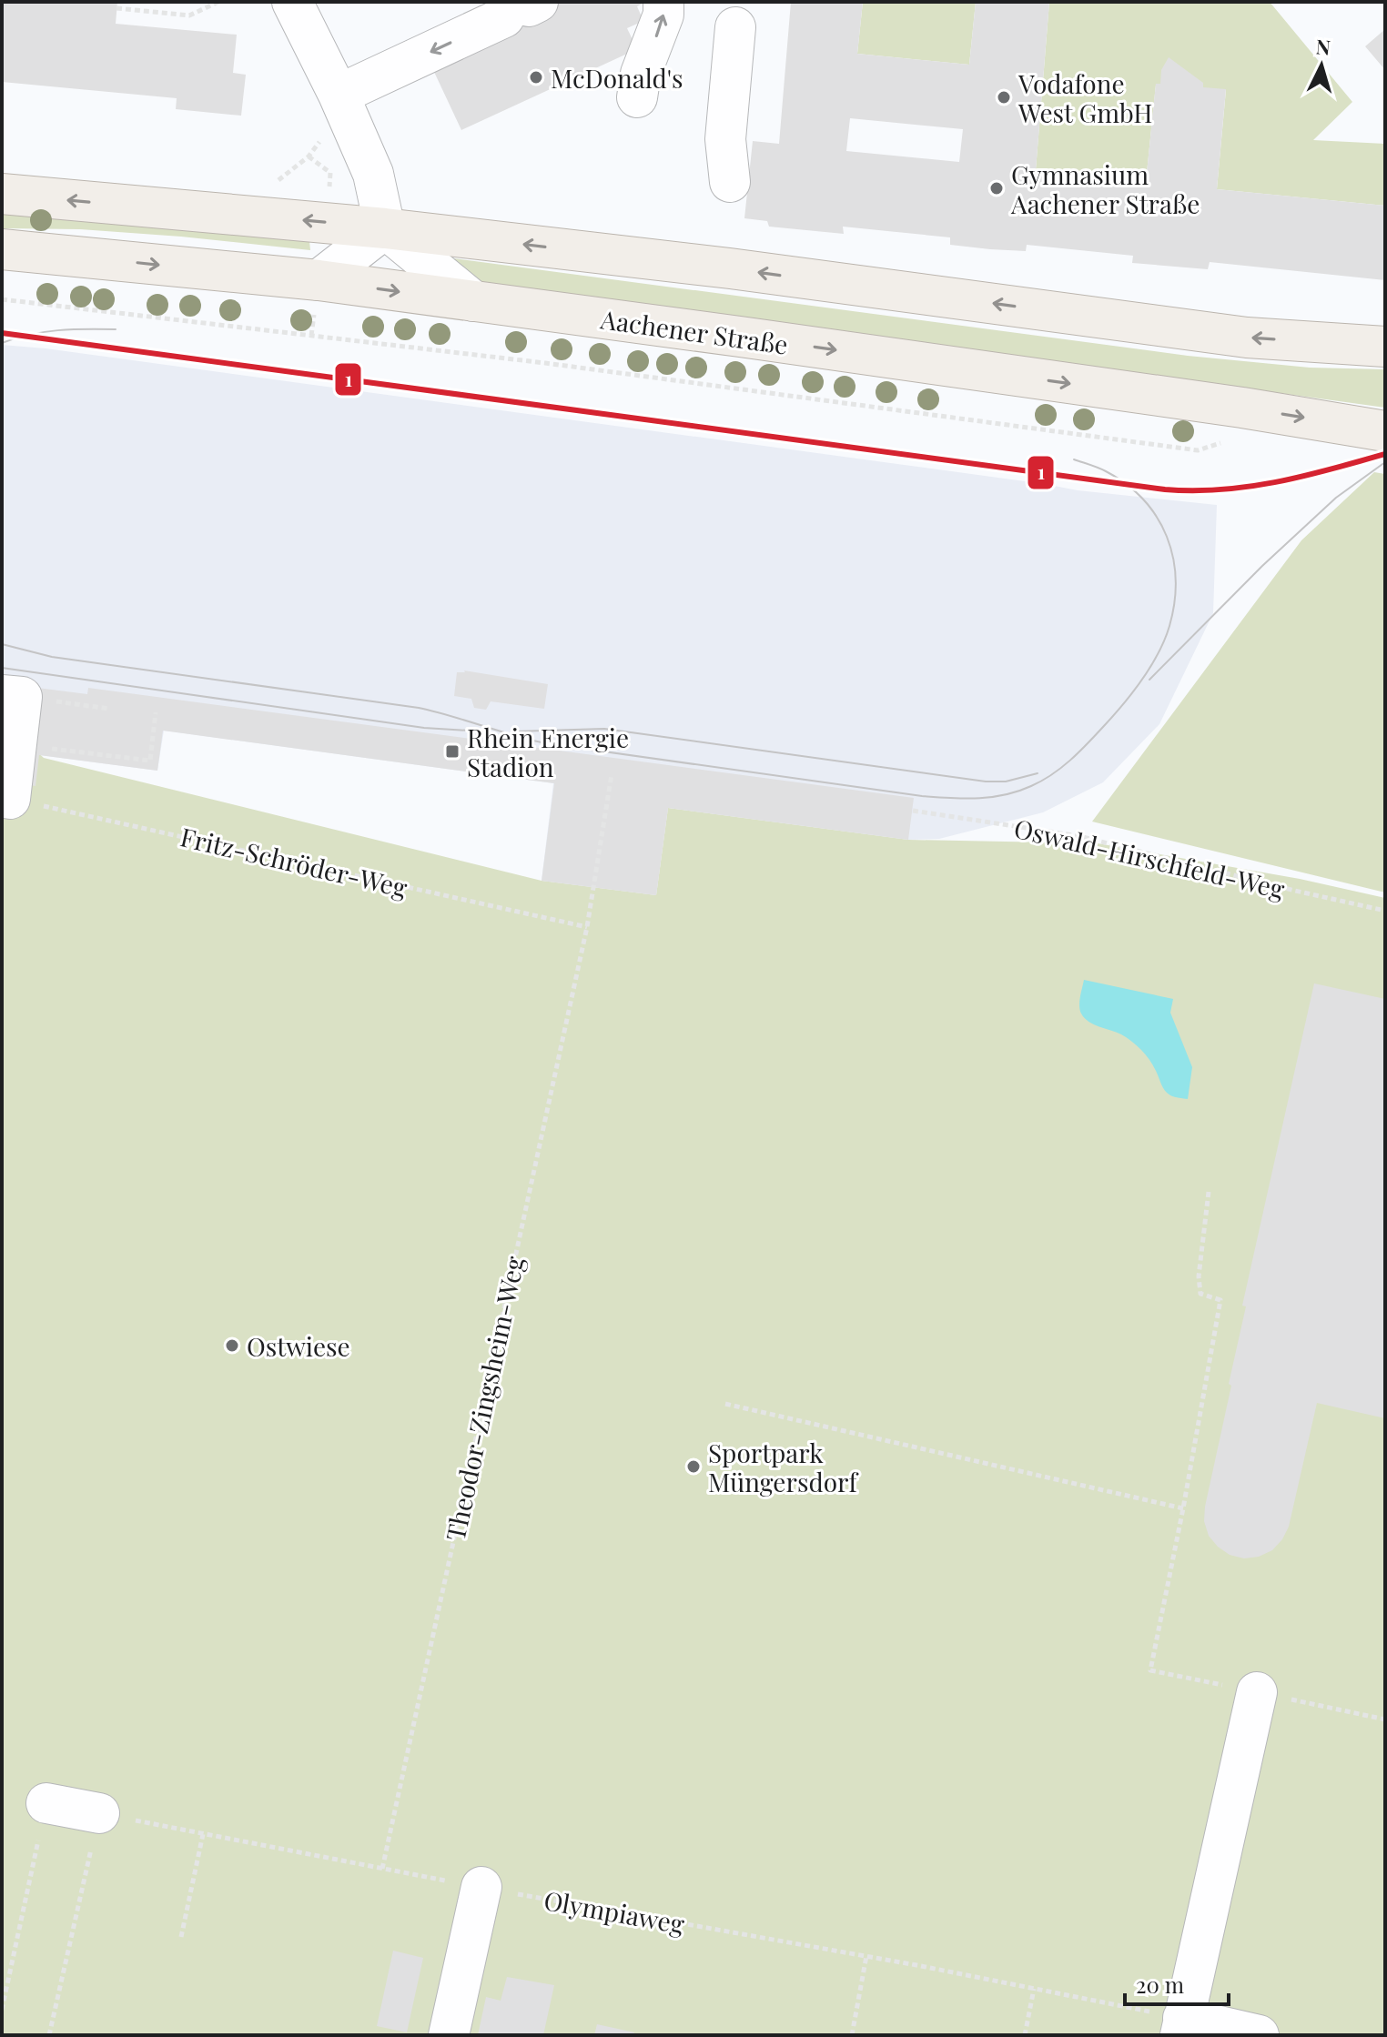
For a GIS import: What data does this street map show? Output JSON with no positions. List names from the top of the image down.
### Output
{
  "streets": {
    "main road": ["Aachener Straße"],
    "path": [
      "Oswald-Hirschfeld-Weg",
      "Fritz-Schröder-Weg",
      "Theodor-Zingsheim-Weg",
      "Olympiaweg"
    ]
  },
  "crossings": [
    ["Fritz-Schröder-Weg", "Theodor-Zingsheim-Weg"],
    ["Theodor-Zingsheim-Weg", "Olympiaweg"]
  ],
  "places": {
    "other": [
      "McDonald's",
      "Vodafone West GmbH",
      "Gymnasium Aachener Straße",
      "Ostwiese",
      "Sportpark Müngersdorf"
    ],
    "transit": ["Rhein Energie Stadion"]
  },
  "lines": ["transit line 1"],
  "scale_bar": "20 m",
  "north": "top"
}
